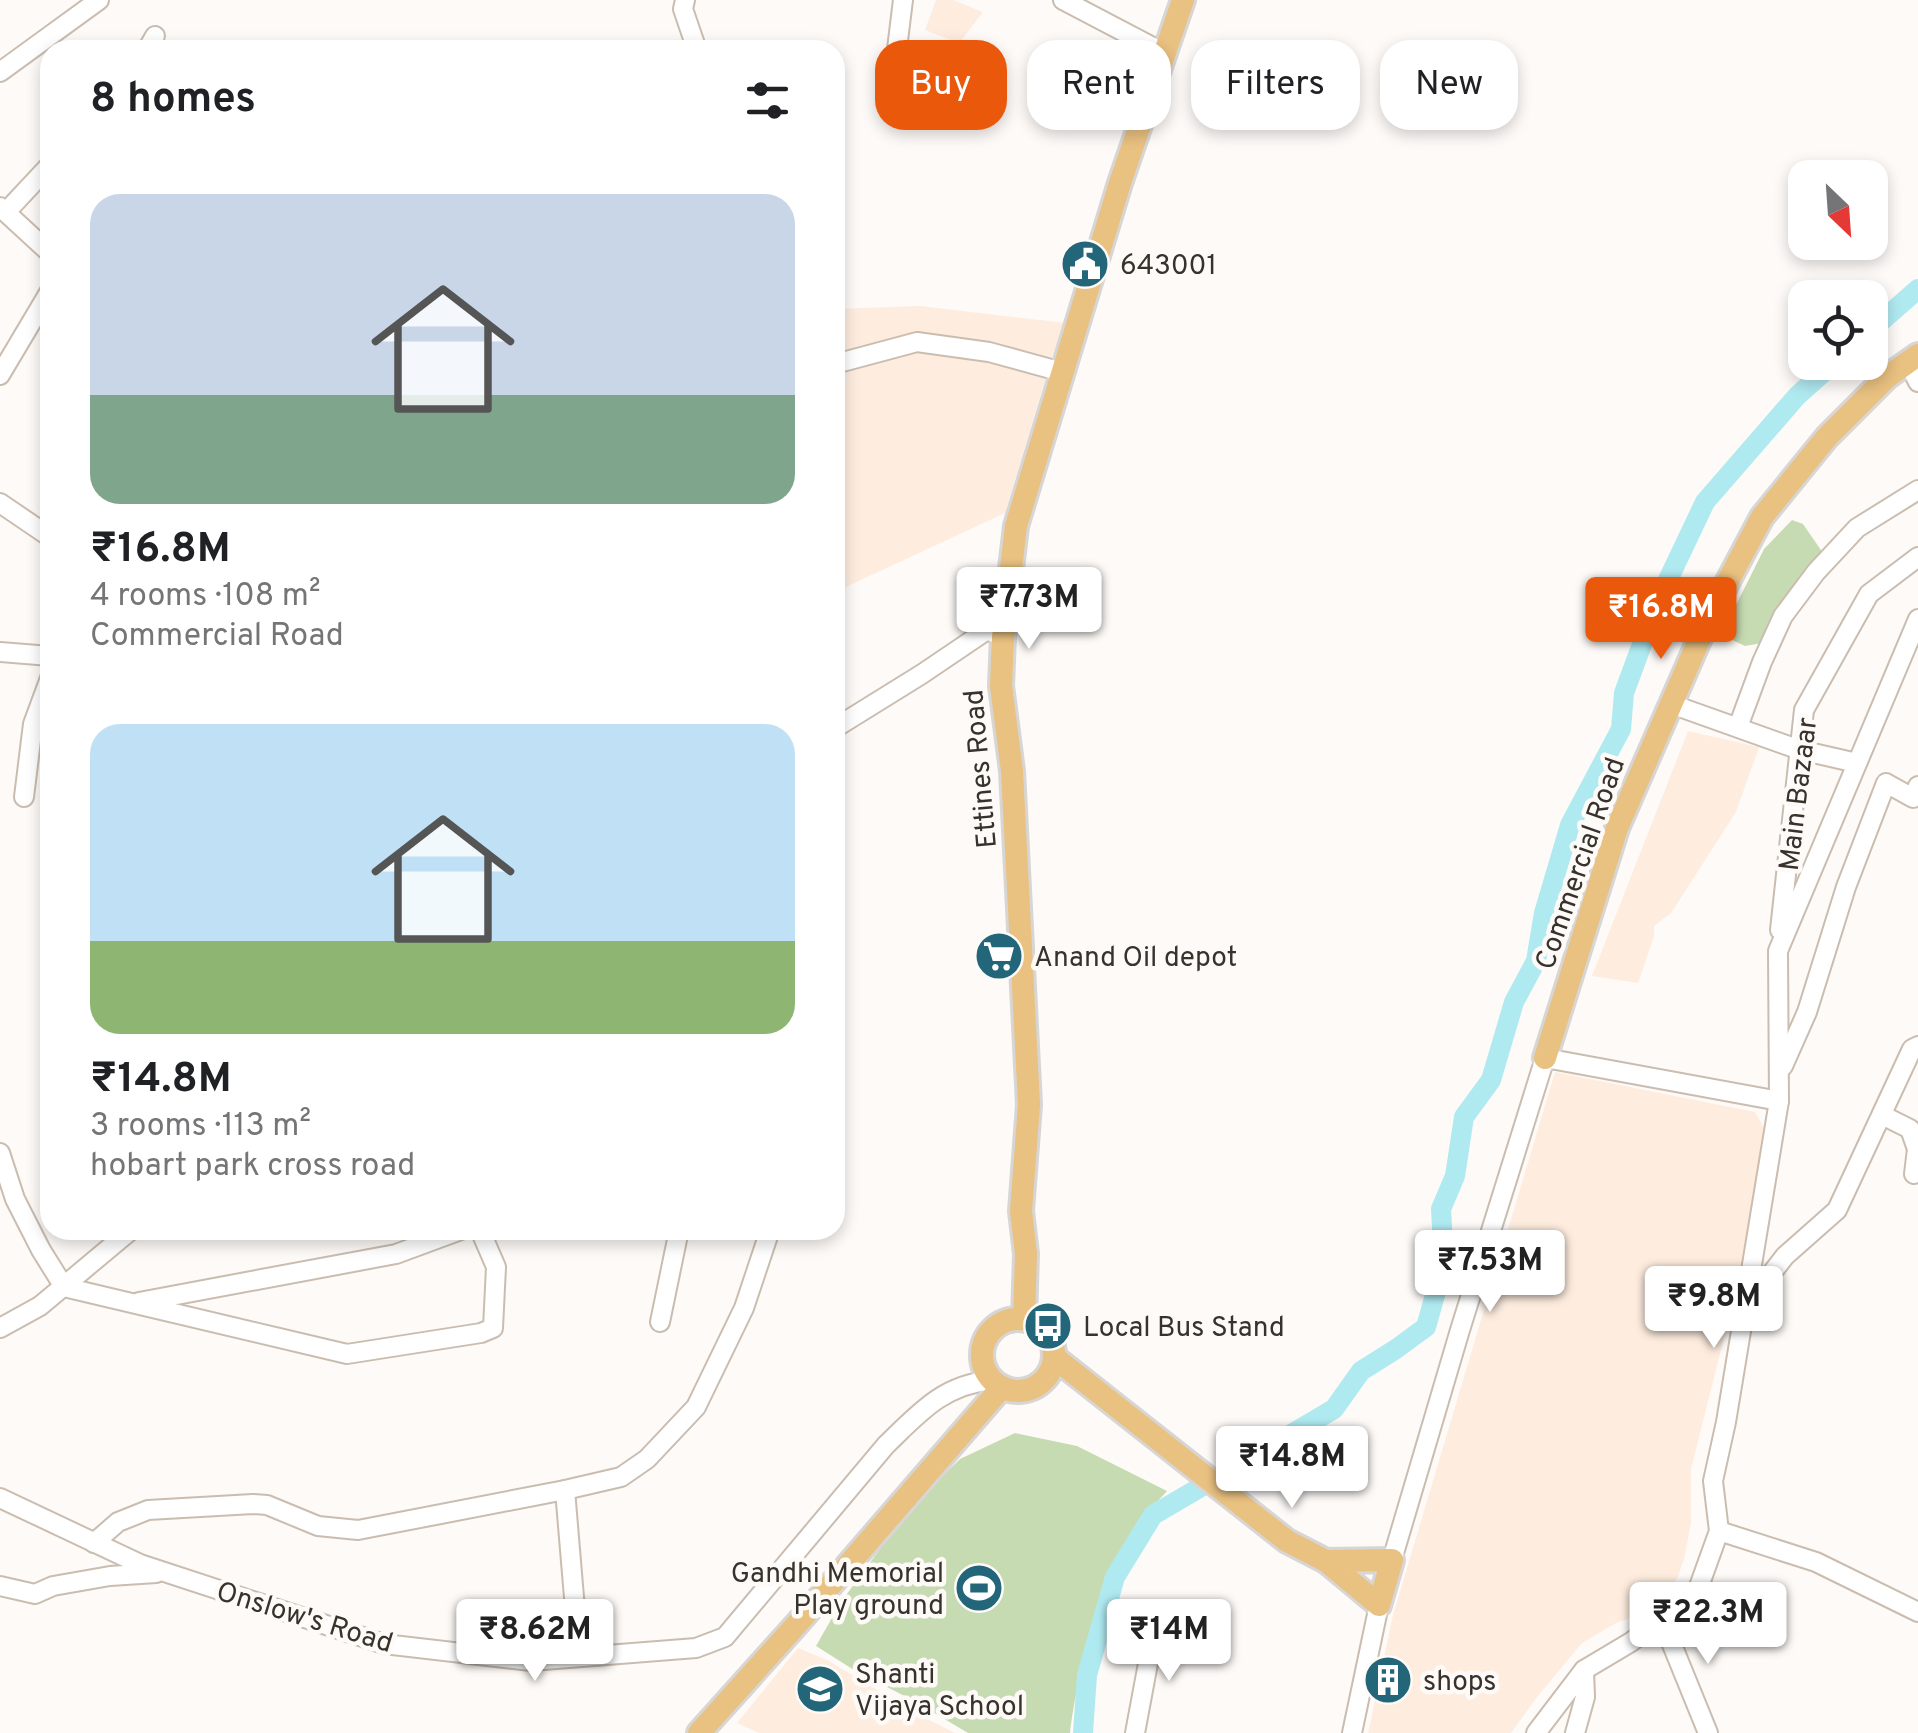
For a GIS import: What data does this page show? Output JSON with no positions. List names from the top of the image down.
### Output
{
  "streets": {
    "main road": ["Ettines Road", "Commercial Road"],
    "street": ["Main Bazaar", "Onslow's Road"]
  },
  "crossings": [
    ["Ettines Road", "Onslow's Road"]
  ],
  "places": {
    "public building": ["643001"],
    "supermarket": ["Anand Oil depot"],
    "bus stop": ["Local Bus Stand"],
    "sports": ["Gandhi Memorial Play ground"],
    "building": ["shops"],
    "school or university": ["Shanti Vijaya School"]
  },
  "north": "bottom right",
  "page": {
    "chip": [
      "Buy",
      "Rent",
      "Filters",
      "New"
    ],
    "heading": "8 homes",
    "list": [
      {
        "name": "₹16.8M",
        "note": "4 rooms · 108 m² · Commercial Road"
      },
      {
        "name": "₹14.8M",
        "note": "3 rooms · 113 m² · hobart park cross road"
      }
    ],
    "price": [
      "₹7.73M",
      "₹16.8M",
      "₹7.53M",
      "₹9.8M",
      "₹14.8M",
      "₹22.3M",
      "₹8.62M",
      "₹14M"
    ]
  }
}
